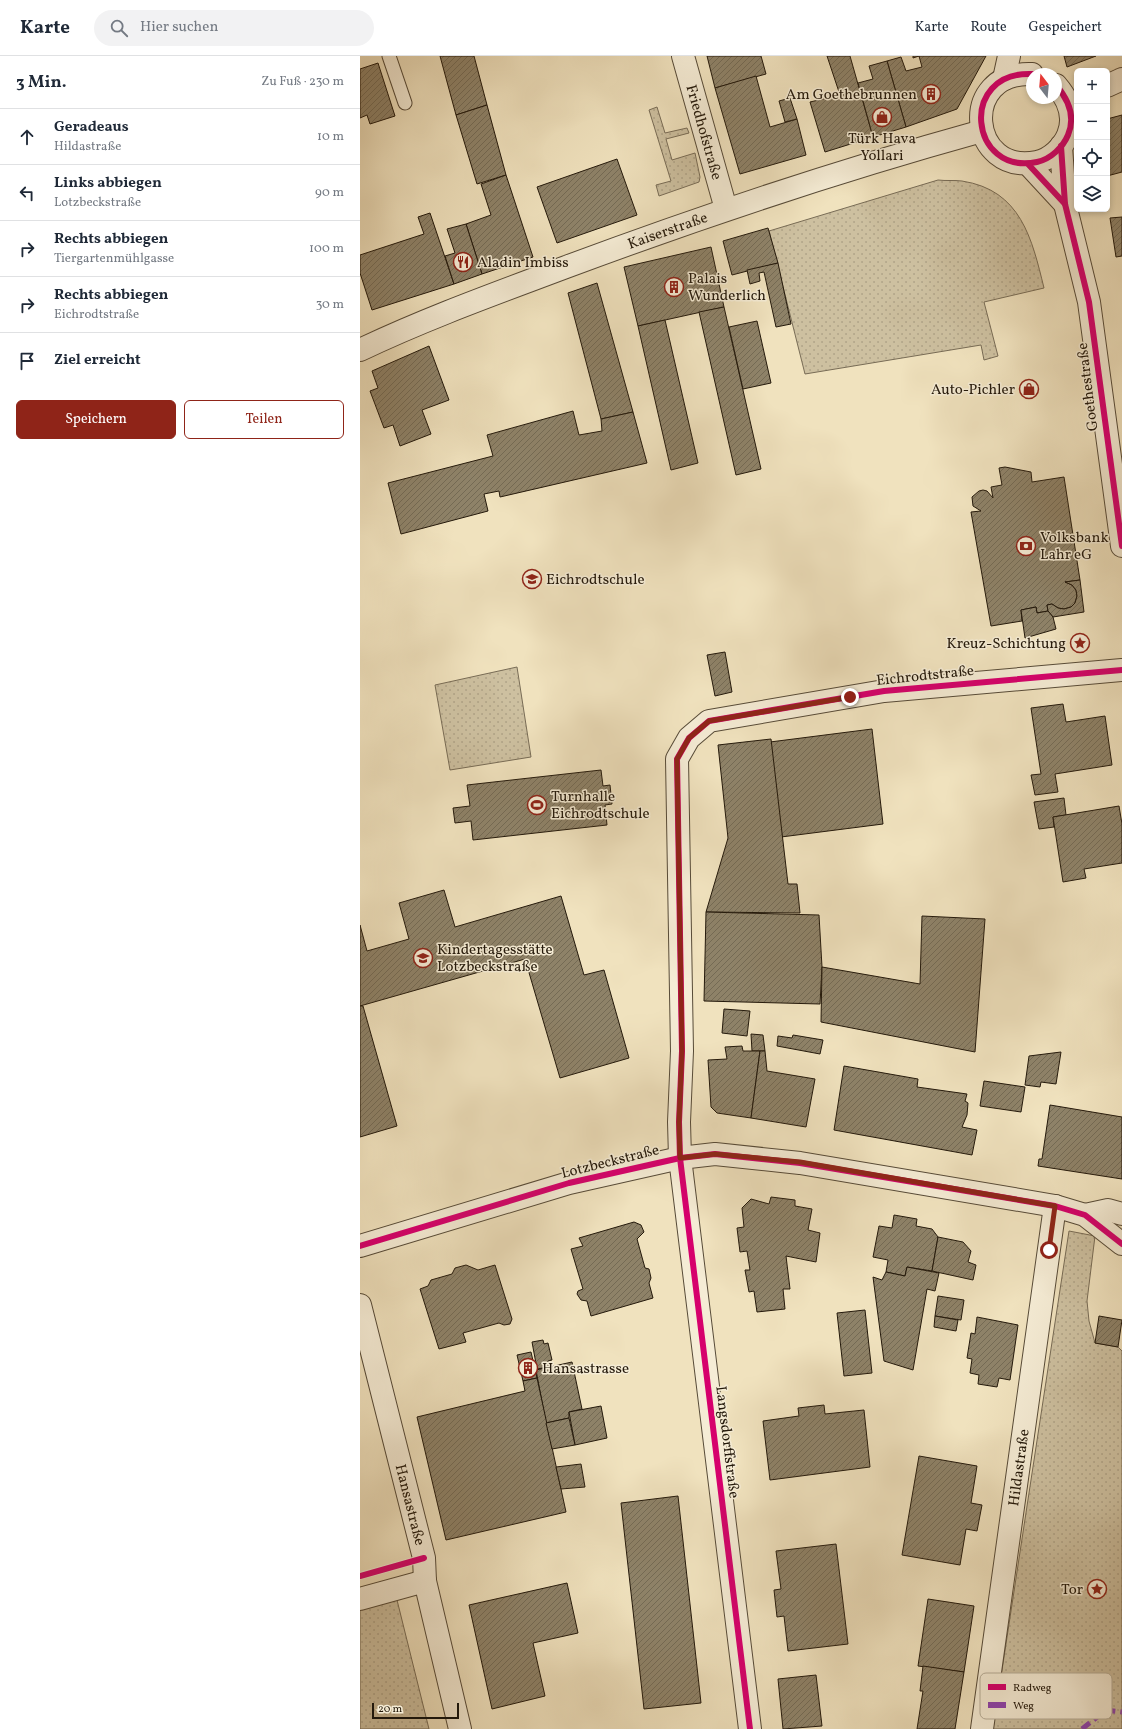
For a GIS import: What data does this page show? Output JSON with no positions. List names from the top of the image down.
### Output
{
  "streets": {
    "street": [
      "Friedhofstraße",
      "Kaiserstraße",
      "Goethestraße",
      "Eichrodtstraße",
      "Lotzbeckstraße",
      "Langsdorffstraße",
      "Hildastraße",
      "Hansastraße"
    ]
  },
  "crossings": [
    ["Friedhofstraße", "Kaiserstraße"],
    ["Kaiserstraße", "Goethestraße"],
    ["Eichrodtstraße", "Langsdorffstraße"],
    ["Lotzbeckstraße", "Langsdorffstraße"],
    ["Lotzbeckstraße", "Hildastraße"]
  ],
  "places": {
    "building": ["Am Goethebrunnen", "Palais Wunderlich", "Hansastrasse"],
    "shop": ["Türk Hava Yollari", "Auto-Pichler"],
    "restaurant": ["Aladin Imbiss"],
    "bank": ["Volksbank Lahr eG"],
    "school or university": ["Eichrodtschule", "Kindertagesstätte Lotzbeckstraße"],
    "place": ["Kreuz-Schichtung", "Tor"],
    "sports": ["Turnhalle Eichrodtschule"]
  },
  "legend": ["Radweg", "Weg"],
  "scale_bar": "20 m",
  "north": "top",
  "page": {
    "header": "Karte",
    "search": "Hier suchen",
    "nav": ["Karte", "Route", "Gespeichert"],
    "heading": ["3 Min.", "Zu Fuß · 230 m"],
    "map_buttons": ["+", "−"],
    "list": [
      ["Geradeaus", "Hildastraße", "10 m"],
      ["Links abbiegen", "Lotzbeckstraße", "90 m"],
      ["Rechts abbiegen", "Tiergartenmühlgasse", "100 m"],
      ["Rechts abbiegen", "Eichrodtstraße", "30 m"],
      "Ziel erreicht"
    ],
    "buttons": ["Speichern", "Teilen"],
    "scale": "20 m"
  }
}
